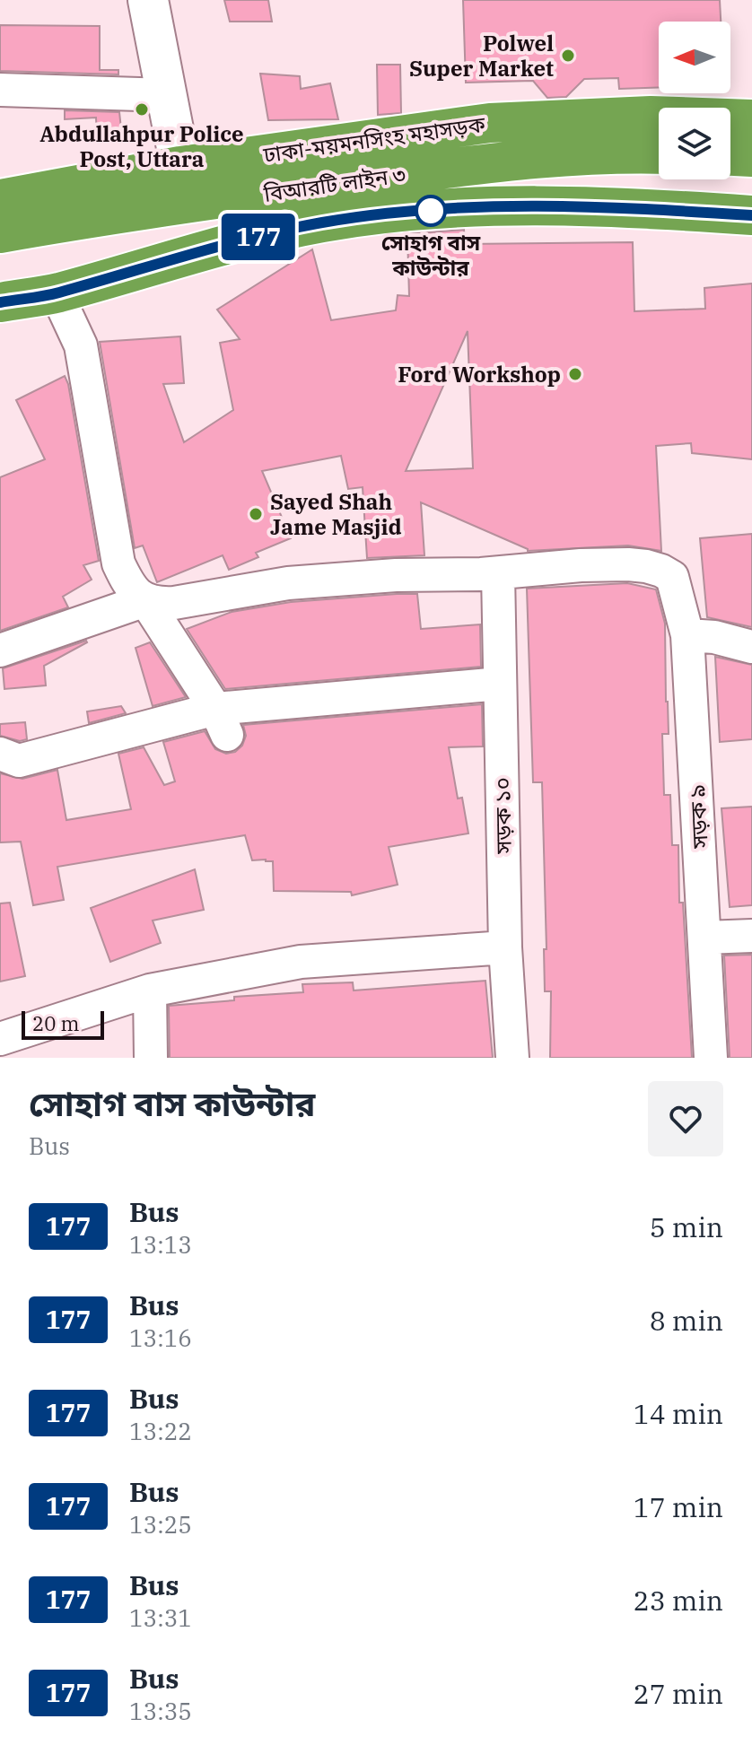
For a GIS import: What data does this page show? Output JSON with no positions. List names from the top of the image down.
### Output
{
  "streets": {
    "highway": ["ঢাকা-ময়মনসিংহ মহাসড়ক", "বিআরটি লাইন ৩"],
    "street": ["সড়ক ১০", "সড়ক ৯"]
  },
  "crossings": [
    ["সড়ক ১০", "সড়ক ৯"]
  ],
  "places": [
    "Polwel Super Market",
    "Abdullahpur Police Post, Uttara",
    "সোহাগ বাস কাউন্টার",
    "Ford Workshop",
    "Sayed Shah Jame Masjid"
  ],
  "lines": ["bus line 177"],
  "scale_bar": "20 m",
  "north": "left",
  "page": {
    "on_map": "177",
    "scale": "20 m",
    "heading": ["সোহাগ বাস কাউন্টার", "Bus"],
    "list": [
      {
        "mark": "177",
        "name": "Bus",
        "note": "13:13",
        "value": "5 min"
      },
      {
        "mark": "177",
        "name": "Bus",
        "note": "13:16",
        "value": "8 min"
      },
      {
        "mark": "177",
        "name": "Bus",
        "note": "13:22",
        "value": "14 min"
      },
      {
        "mark": "177",
        "name": "Bus",
        "note": "13:25",
        "value": "17 min"
      },
      {
        "mark": "177",
        "name": "Bus",
        "note": "13:31",
        "value": "23 min"
      },
      {
        "mark": "177",
        "name": "Bus",
        "note": "13:35",
        "value": "27 min"
      }
    ]
  }
}
